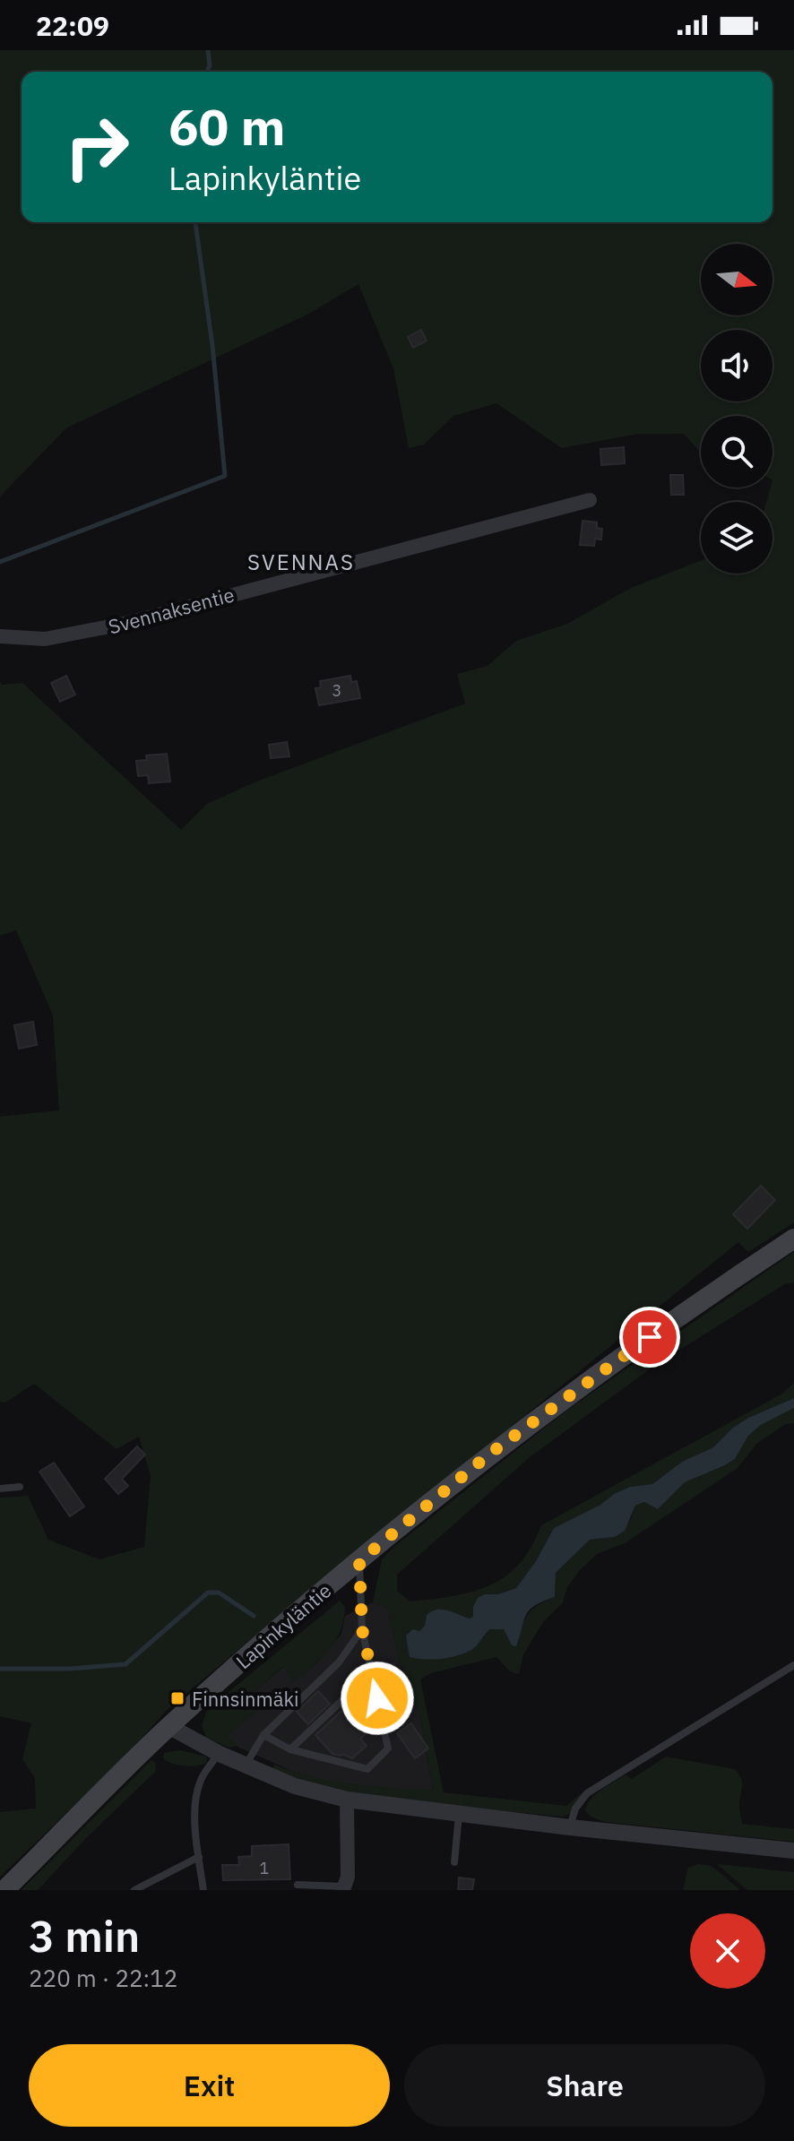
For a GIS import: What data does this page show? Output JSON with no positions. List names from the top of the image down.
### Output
{
  "streets": {
    "main road": ["Lapinkyläntie"],
    "street": ["Svennaksentie"]
  },
  "districts": ["SVENNAS"],
  "places": {
    "transit": ["Finnsinmäki"]
  },
  "house_numbers": ["3", "1"],
  "north": "right",
  "page": {
    "status": "22:09",
    "turn": ["60 m", "Lapinkyläntie"],
    "heading": ["3 min", "220 m · 22:12"],
    "buttons": ["Exit", "Share"]
  }
}
